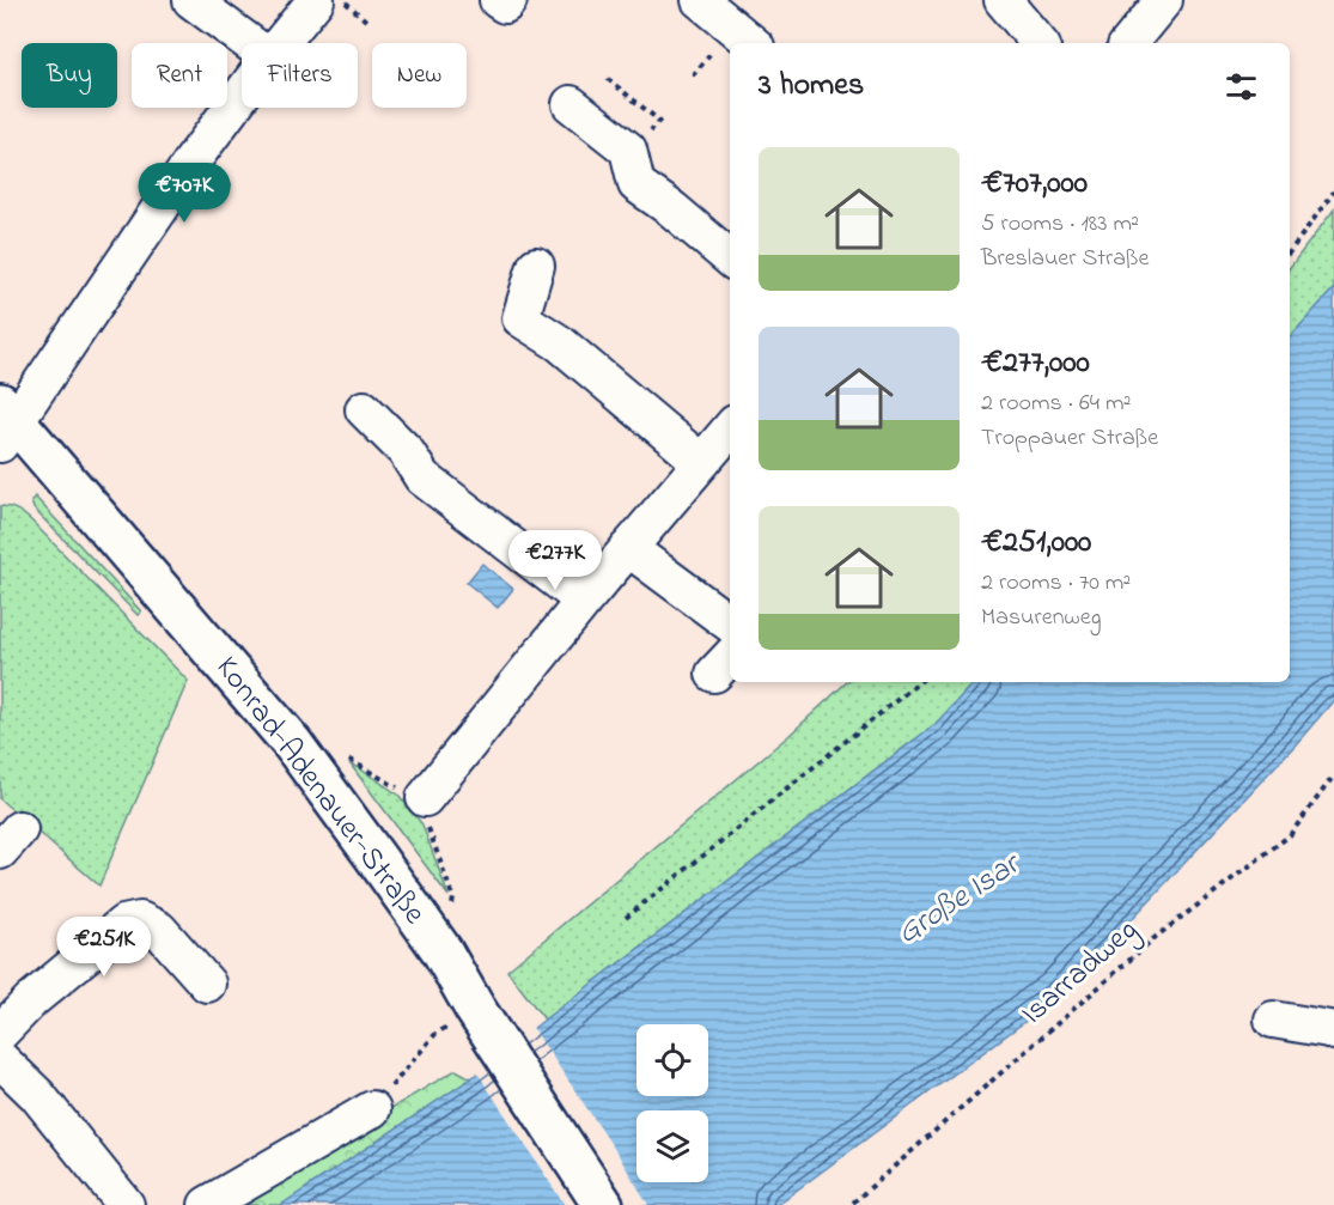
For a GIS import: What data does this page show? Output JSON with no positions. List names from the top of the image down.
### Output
{
  "streets": {
    "main road": ["Konrad-Adenauer-Straße"],
    "path": ["Isarradweg"]
  },
  "water": ["Große Isar"],
  "page": {
    "chip": [
      "Buy",
      "Rent",
      "Filters",
      "New"
    ],
    "heading": "3 homes",
    "list": [
      {
        "name": "€707,000",
        "note": "5 rooms · 183 m² · Breslauer Straße"
      },
      {
        "name": "€277,000",
        "note": "2 rooms · 64 m² · Troppauer Straße"
      },
      {
        "name": "€251,000",
        "note": "2 rooms · 70 m² · Masurenweg"
      }
    ],
    "price": ["€707K", "€277K", "€251K"]
  }
}
